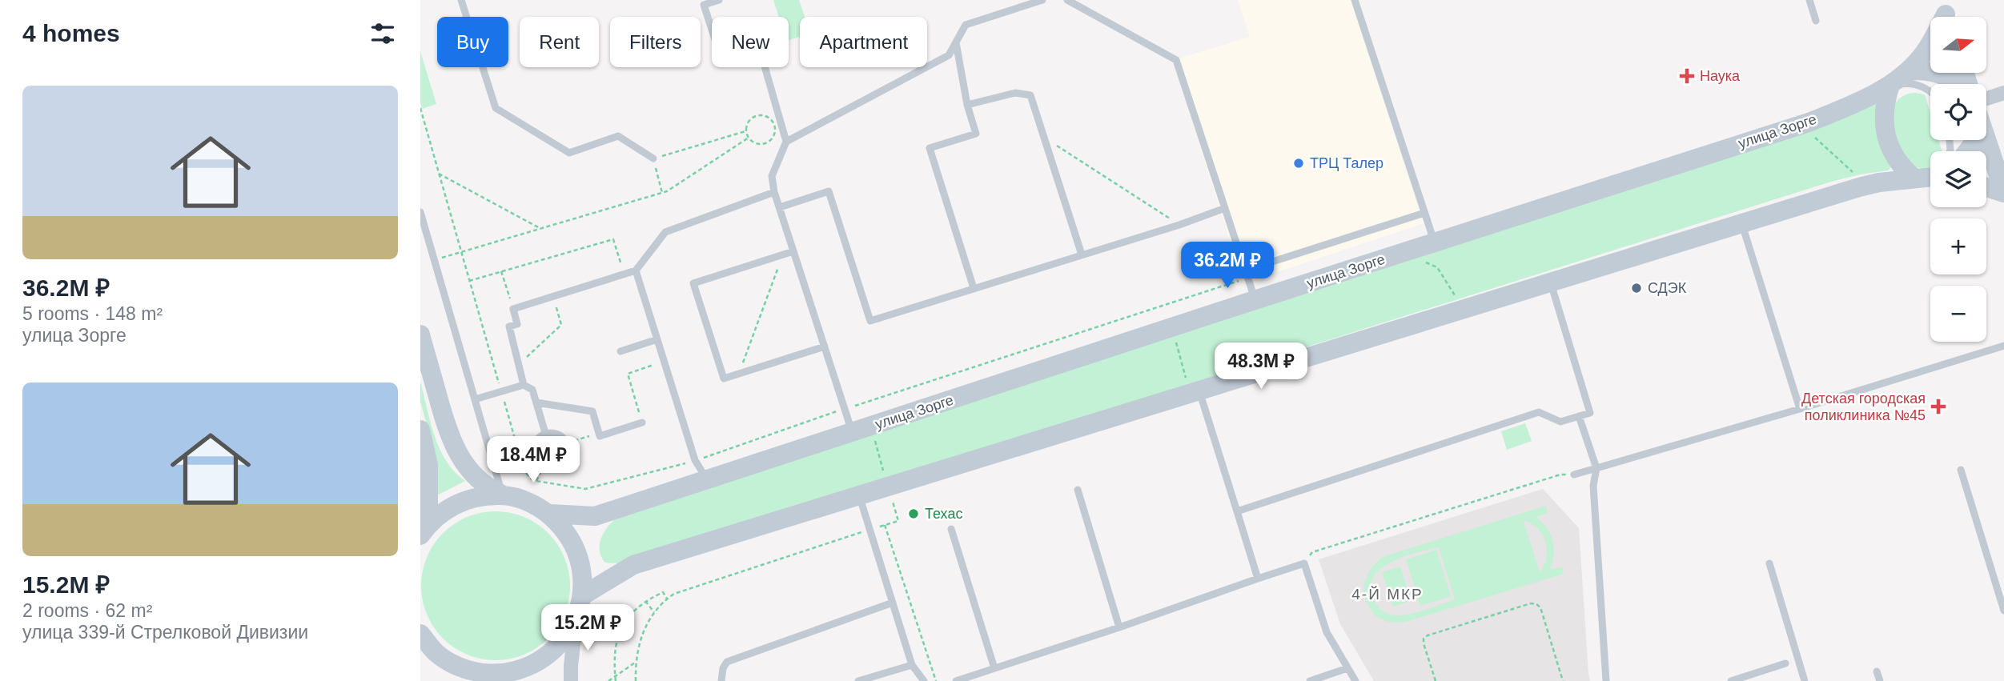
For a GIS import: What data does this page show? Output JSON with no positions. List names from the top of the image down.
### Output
{
  "streets": {
    "main road": ["улица Зорге"]
  },
  "districts": ["4-Й МКР"],
  "places": {
    "health": ["Наука", "Детская городская поликлиника №45"],
    "other": ["ТРЦ Талер", "СДЭК", "Техас"]
  },
  "north": "right",
  "page": {
    "heading": "4 homes",
    "map_buttons": ["+", "−"],
    "chip": [
      "Buy",
      "Rent",
      "Filters",
      "New",
      "Apartment"
    ],
    "list": [
      {
        "name": "36.2M ₽",
        "note": "5 rooms · 148 m² · улица Зорге"
      },
      {
        "name": "15.2M ₽",
        "note": "2 rooms · 62 m² · улица 339-й Стрелковой Дивизии"
      }
    ],
    "price": [
      "36.2M ₽",
      "48.3M ₽",
      "18.4M ₽",
      "15.2M ₽"
    ]
  }
}
